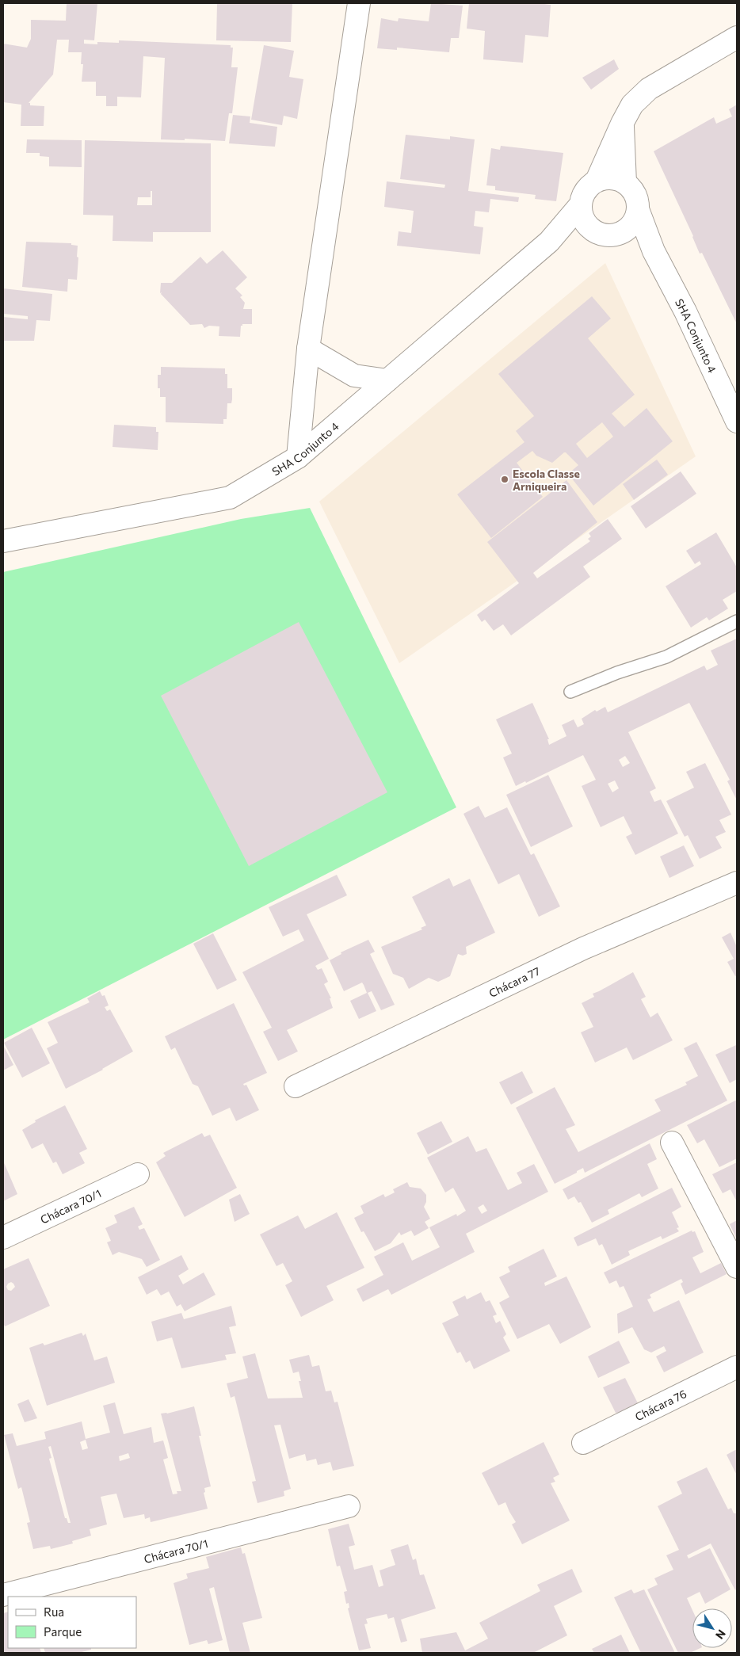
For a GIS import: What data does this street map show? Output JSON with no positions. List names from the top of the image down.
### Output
{
  "streets": {
    "street": [
      "SHA Conjunto 4",
      "Chácara 77",
      "Chácara 70/1",
      "Chácara 76"
    ]
  },
  "places": ["Escola Classe Arniqueira"],
  "legend": ["Rua", "Parque"],
  "north": "bottom right"
}
